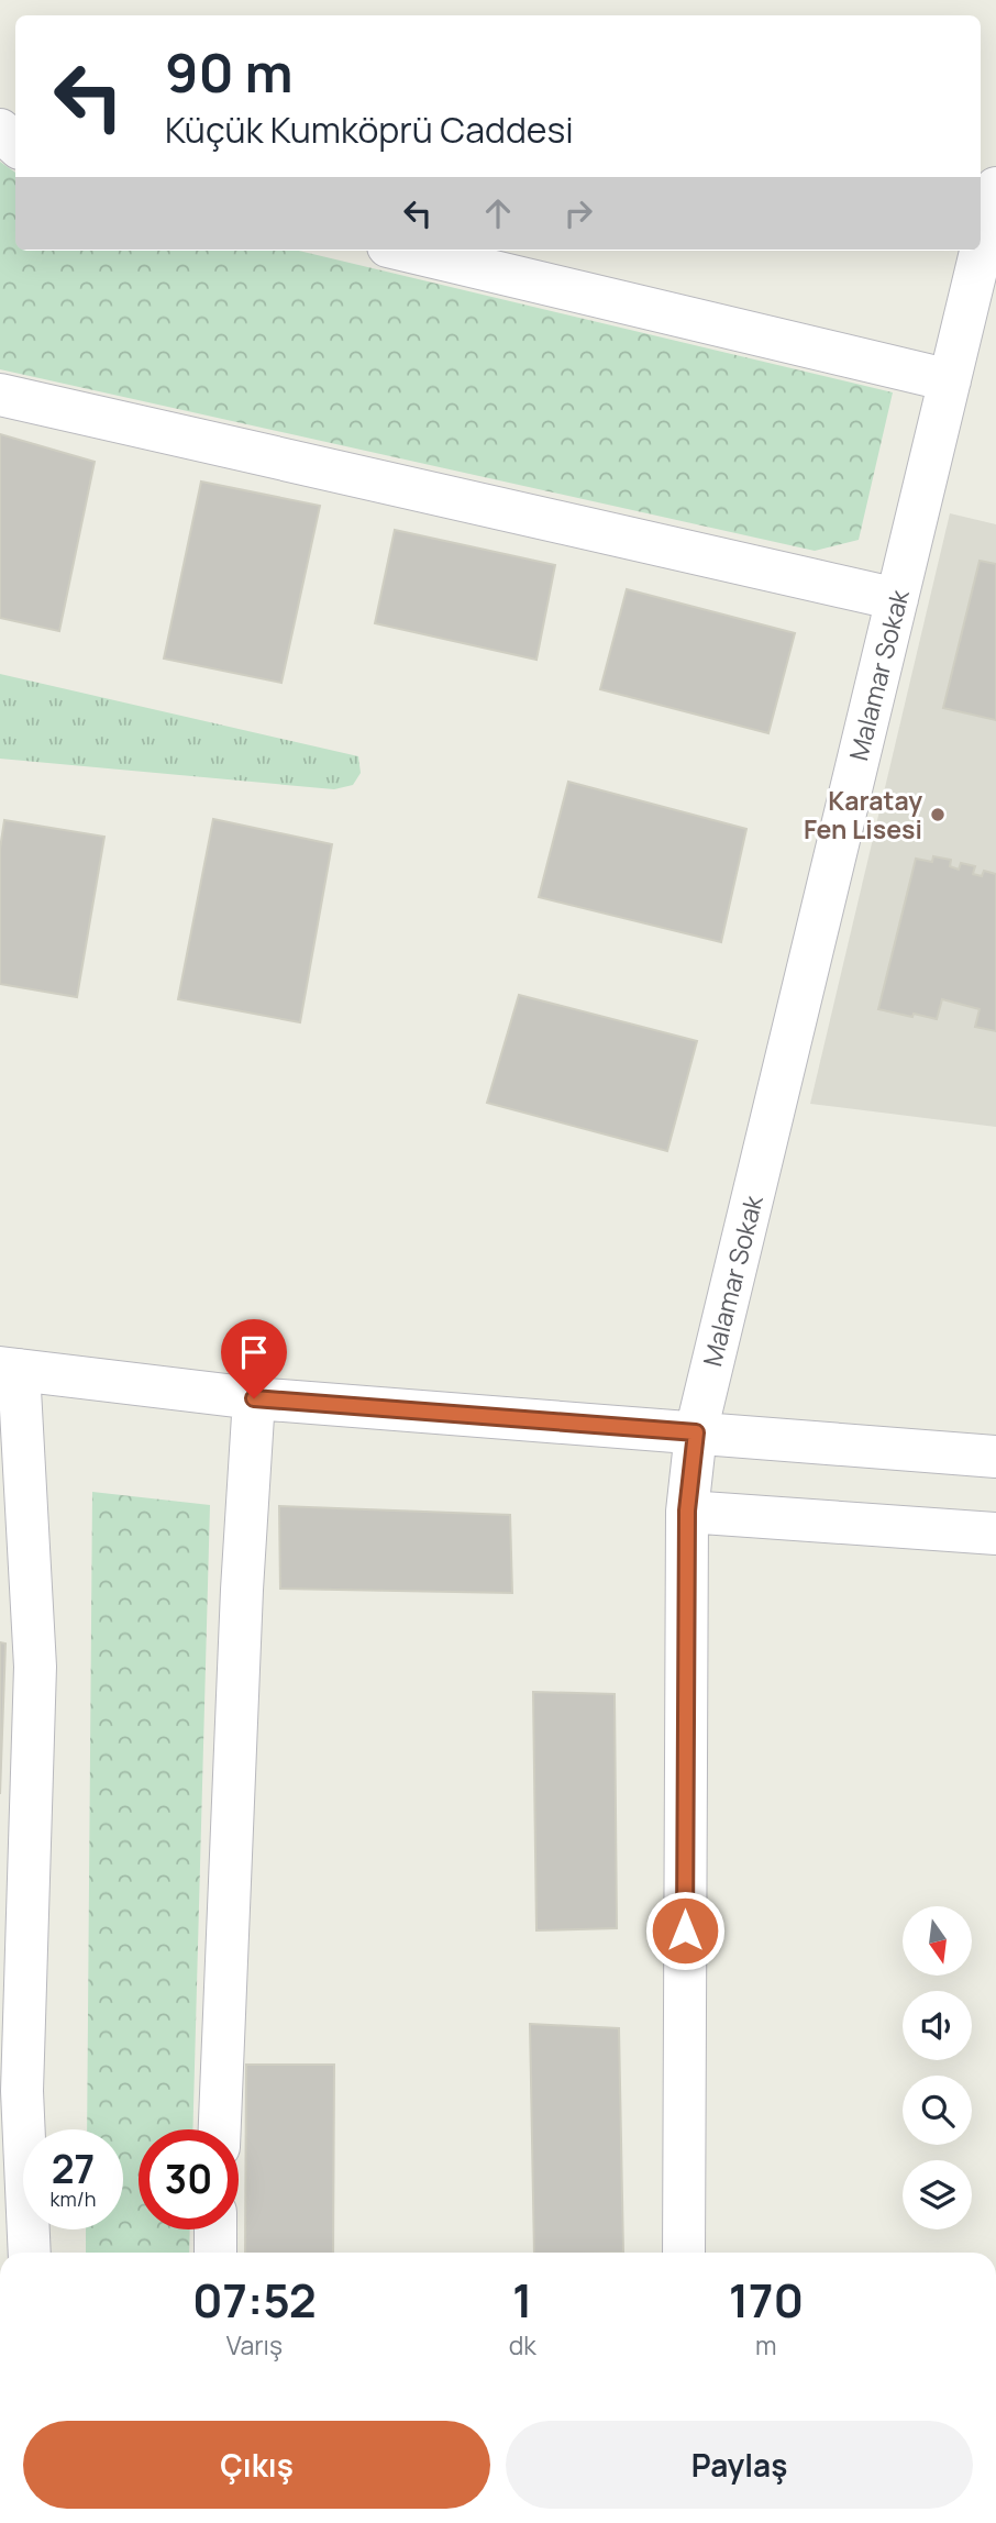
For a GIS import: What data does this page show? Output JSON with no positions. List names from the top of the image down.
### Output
{
  "streets": {
    "street": ["Malamar Sokak"]
  },
  "places": ["Karatay Fen Lisesi"],
  "north": "bottom",
  "page": {
    "turn": ["90 m", "Küçük Kumköprü Caddesi"],
    "speed": "27 km/h",
    "limit": "30",
    "eta": [
      "07:52",
      "Varış",
      "1",
      "dk",
      "170",
      "m"
    ],
    "buttons": ["Çıkış", "Paylaş"]
  }
}
